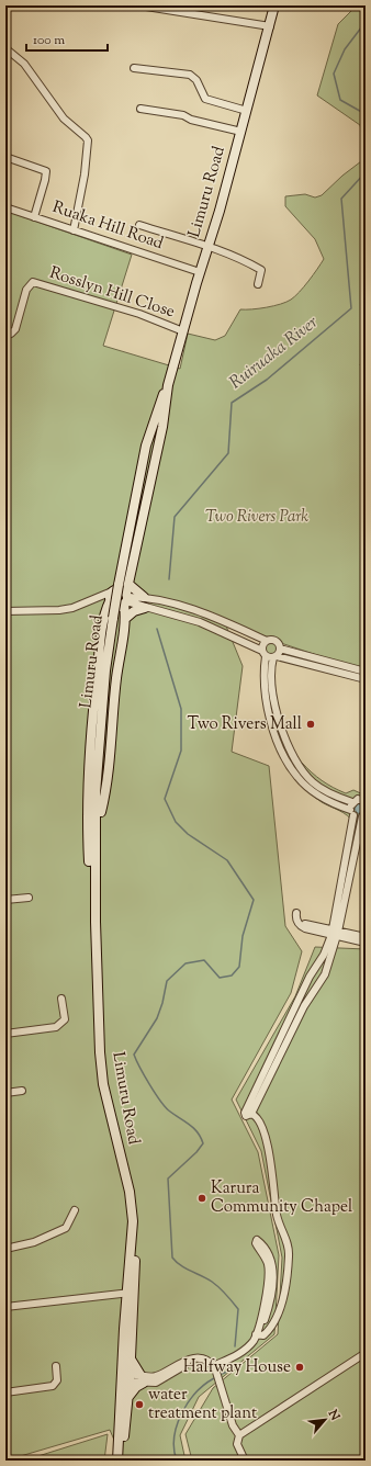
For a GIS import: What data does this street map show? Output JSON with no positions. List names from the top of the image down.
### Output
{
  "streets": {
    "main road": ["Limuru Road"],
    "street": ["Ruaka Hill Road", "Rosslyn Hill Close"]
  },
  "crossings": [
    ["Limuru Road", "Ruaka Hill Road"],
    ["Limuru Road", "Rosslyn Hill Close"]
  ],
  "water": ["Ruiruaka River"],
  "parks": ["Two Rivers Park"],
  "places": [
    "Two Rivers Mall",
    "Karura Community Chapel",
    "Halfway House",
    "water treatment plant"
  ],
  "scale_bar": "100 m",
  "north": "top right"
}
